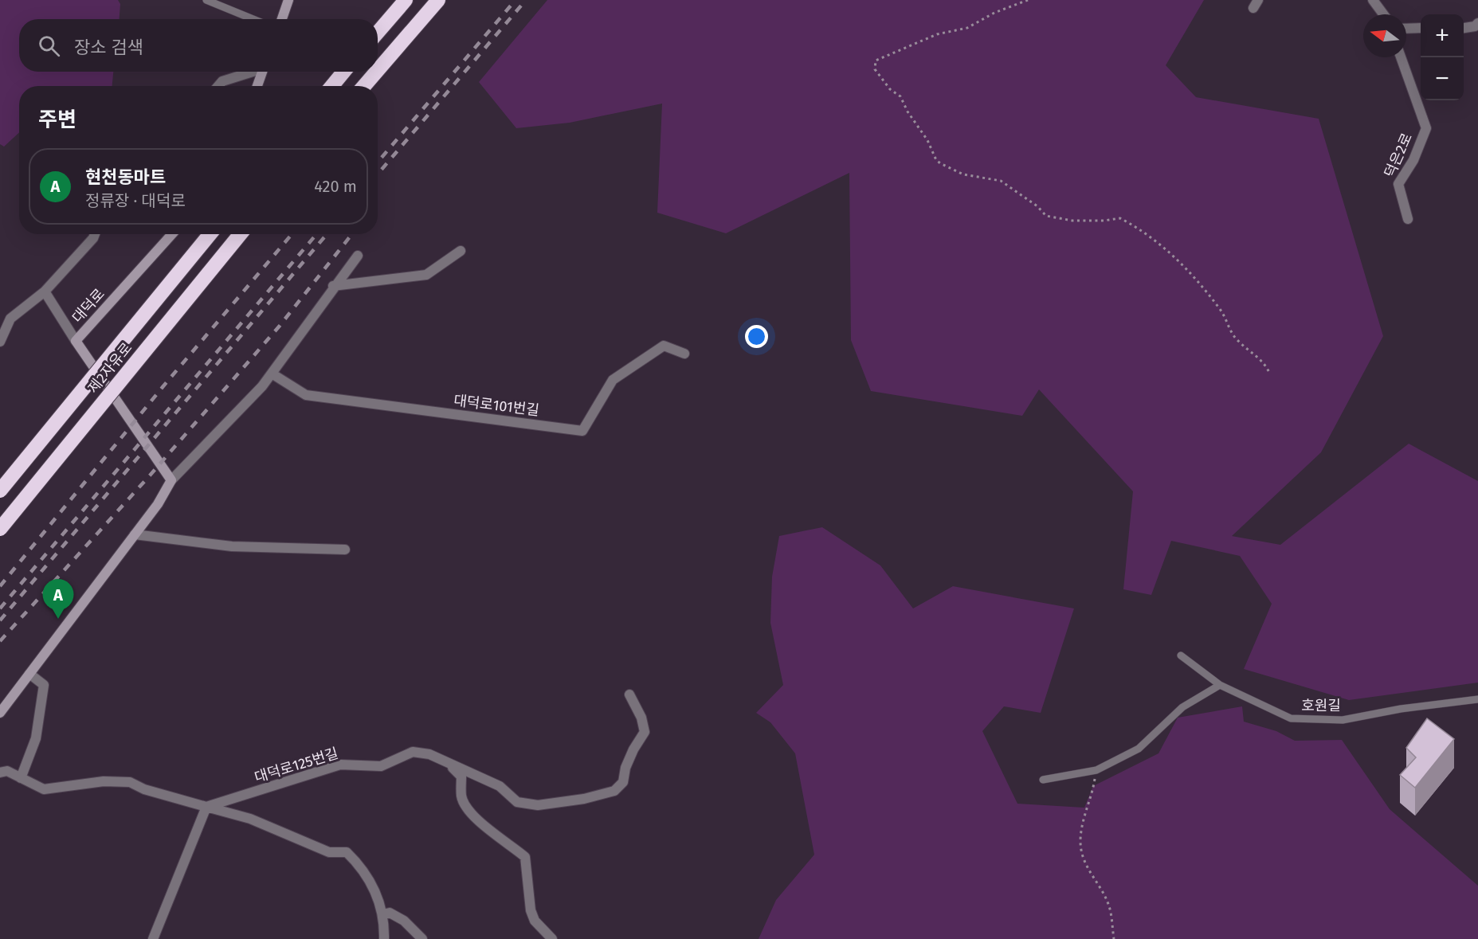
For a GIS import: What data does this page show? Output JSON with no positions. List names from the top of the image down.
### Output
{
  "streets": {
    "highway": ["제2자유로"],
    "street": [
      "덕은2로",
      "대덕로",
      "대덕로101번길",
      "대덕로125번길"
    ],
    "lane": ["호원길"]
  },
  "north": "left",
  "page": {
    "map_buttons": ["+", "−"],
    "search": "장소 검색",
    "heading": "주변",
    "list": [
      {
        "mark": "A",
        "name": "현천동마트",
        "note": "정류장 · 대덕로",
        "value": "420 m"
      }
    ],
    "pins": "A"
  }
}
